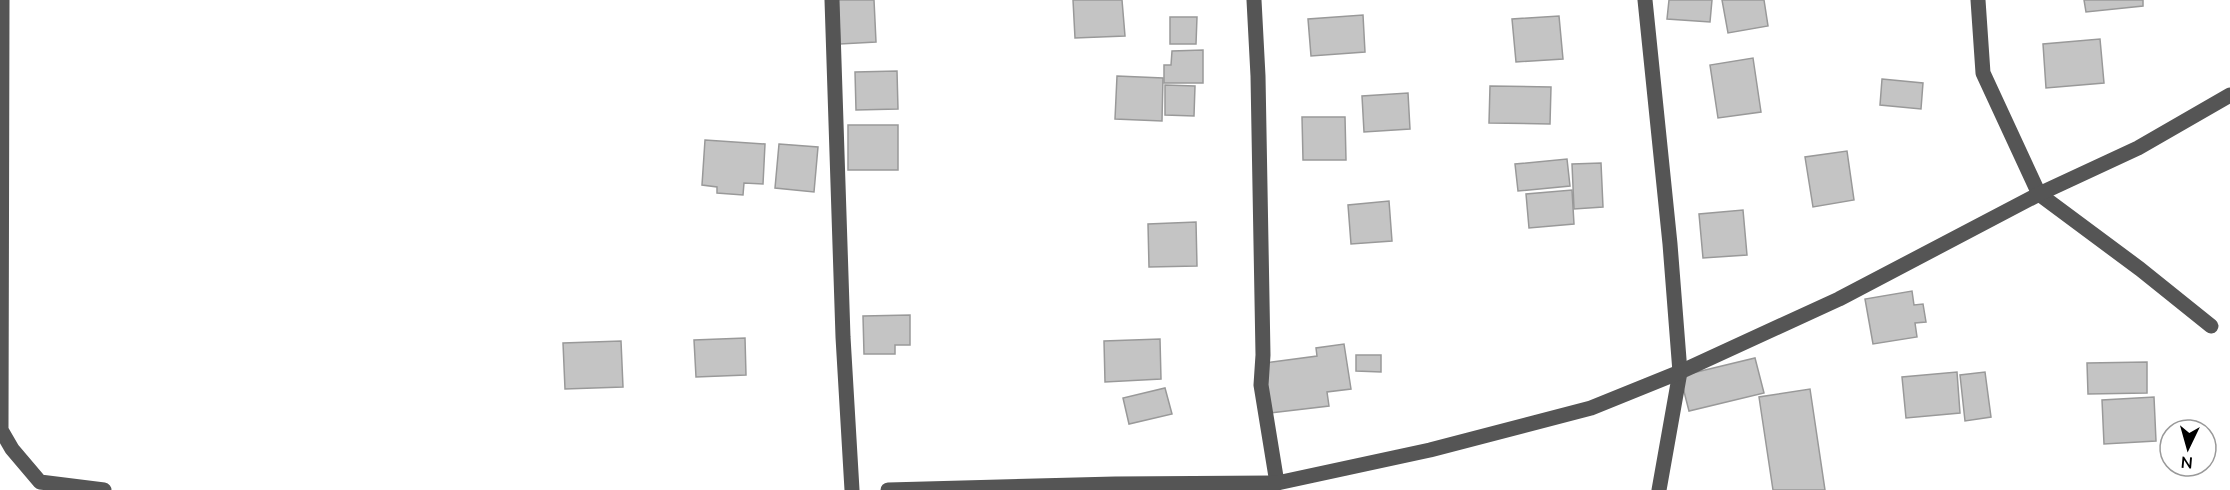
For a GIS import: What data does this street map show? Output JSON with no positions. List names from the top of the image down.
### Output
{
  "north": "bottom"
}
